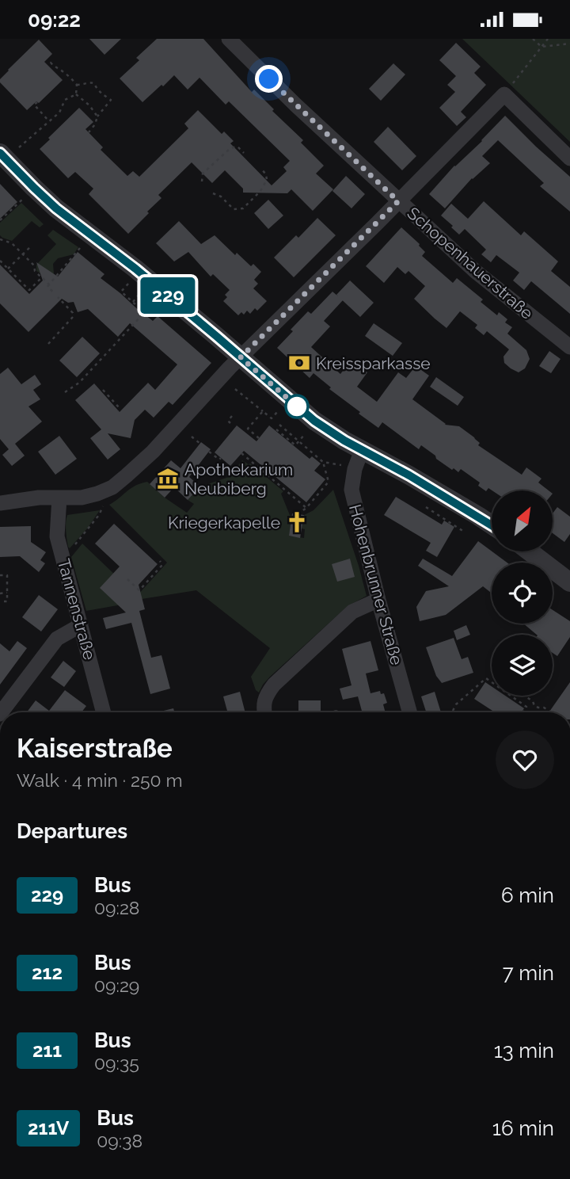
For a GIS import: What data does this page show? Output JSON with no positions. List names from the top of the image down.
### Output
{
  "streets": {
    "street": ["Schopenhauerstraße", "Hohenbrunner Straße", "Tannenstraße"]
  },
  "places": {
    "bank": ["Kreissparkasse"],
    "museum": ["Apothekarium Neubiberg"],
    "church": ["Kriegerkapelle"]
  },
  "lines": ["bus line 229"],
  "north": "top right",
  "page": {
    "status": "09:22",
    "on_map": "229",
    "heading": [
      ["Kaiserstraße", "Walk · 4 min · 250 m"],
      "Departures"
    ],
    "list": [
      {
        "mark": "229",
        "name": "Bus",
        "note": "09:28",
        "value": "6 min"
      },
      {
        "mark": "212",
        "name": "Bus",
        "note": "09:29",
        "value": "7 min"
      },
      {
        "mark": "211",
        "name": "Bus",
        "note": "09:35",
        "value": "13 min"
      },
      {
        "mark": "211V",
        "name": "Bus",
        "note": "09:38",
        "value": "16 min"
      }
    ]
  }
}
